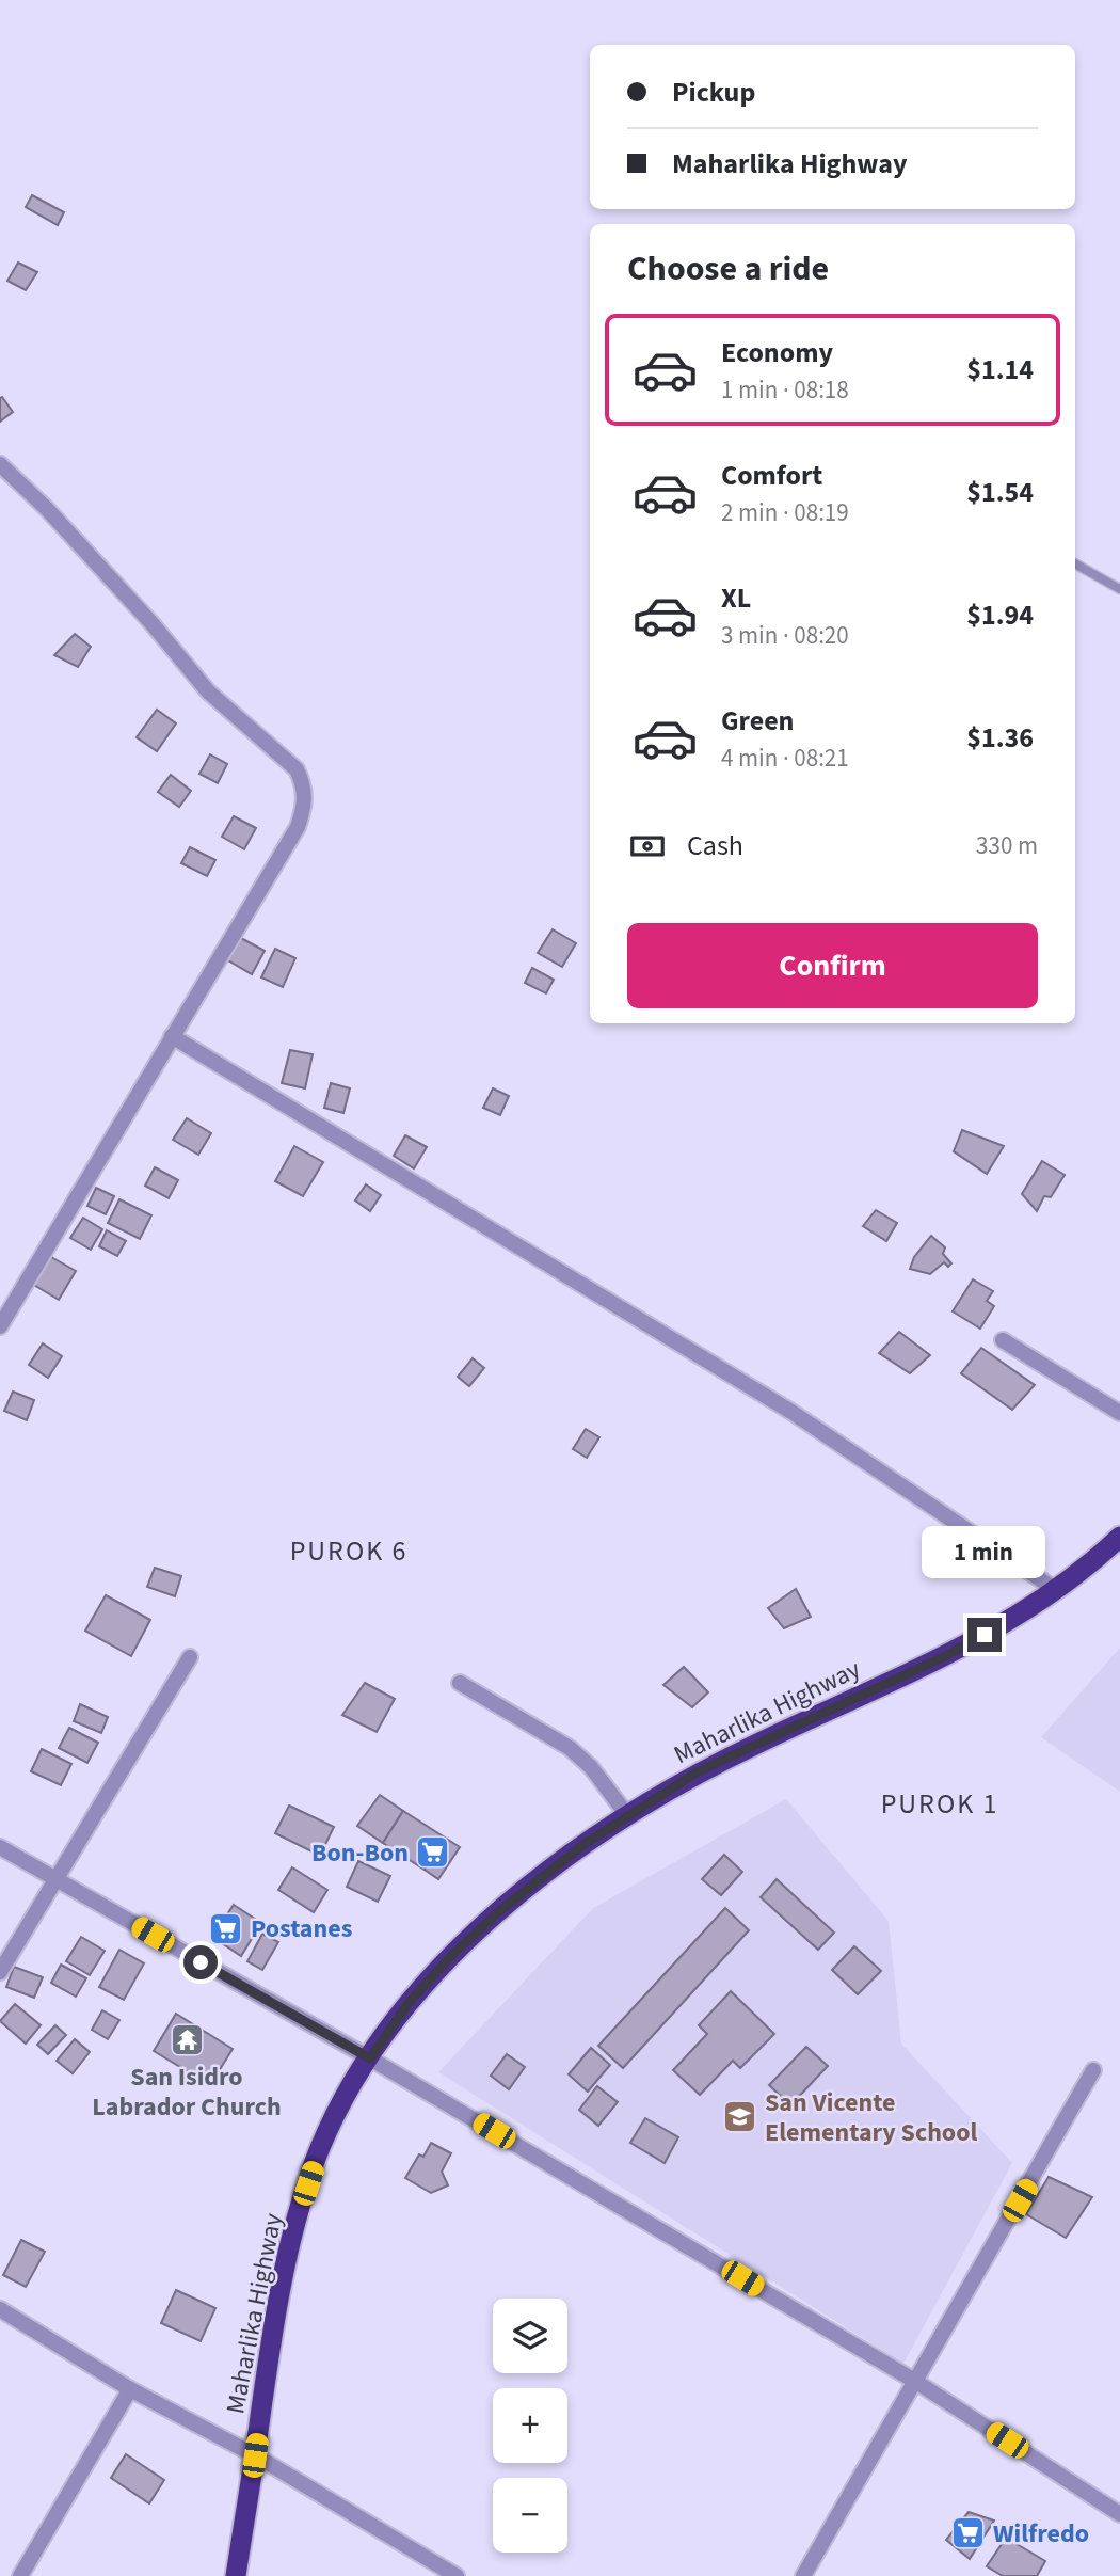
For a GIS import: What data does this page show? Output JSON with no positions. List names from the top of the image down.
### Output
{
  "streets": {
    "highway": ["Maharlika Highway"]
  },
  "districts": ["PUROK 6", "PUROK 1"],
  "places": {
    "supermarket": ["Bon-Bon", "Postanes", "Wilfredo"],
    "temple": ["San Isidro Labrador Church"],
    "school or university": ["San Vicente Elementary School"]
  },
  "page": {
    "banner": ["Pickup", "Maharlika Highway"],
    "heading": "Choose a ride",
    "list": [
      {
        "name": "Economy",
        "note": "1 min · 08:18",
        "value": "$1.14"
      },
      {
        "name": "Comfort",
        "note": "2 min · 08:19",
        "value": "$1.54"
      },
      {
        "name": "XL",
        "note": "3 min · 08:20",
        "value": "$1.94"
      },
      {
        "name": "Green",
        "note": "4 min · 08:21",
        "value": "$1.36"
      }
    ],
    "pay": ["Cash", "330 m"],
    "buttons": "Confirm",
    "bubble": "1 min",
    "map_buttons": ["+", "−"]
  }
}
